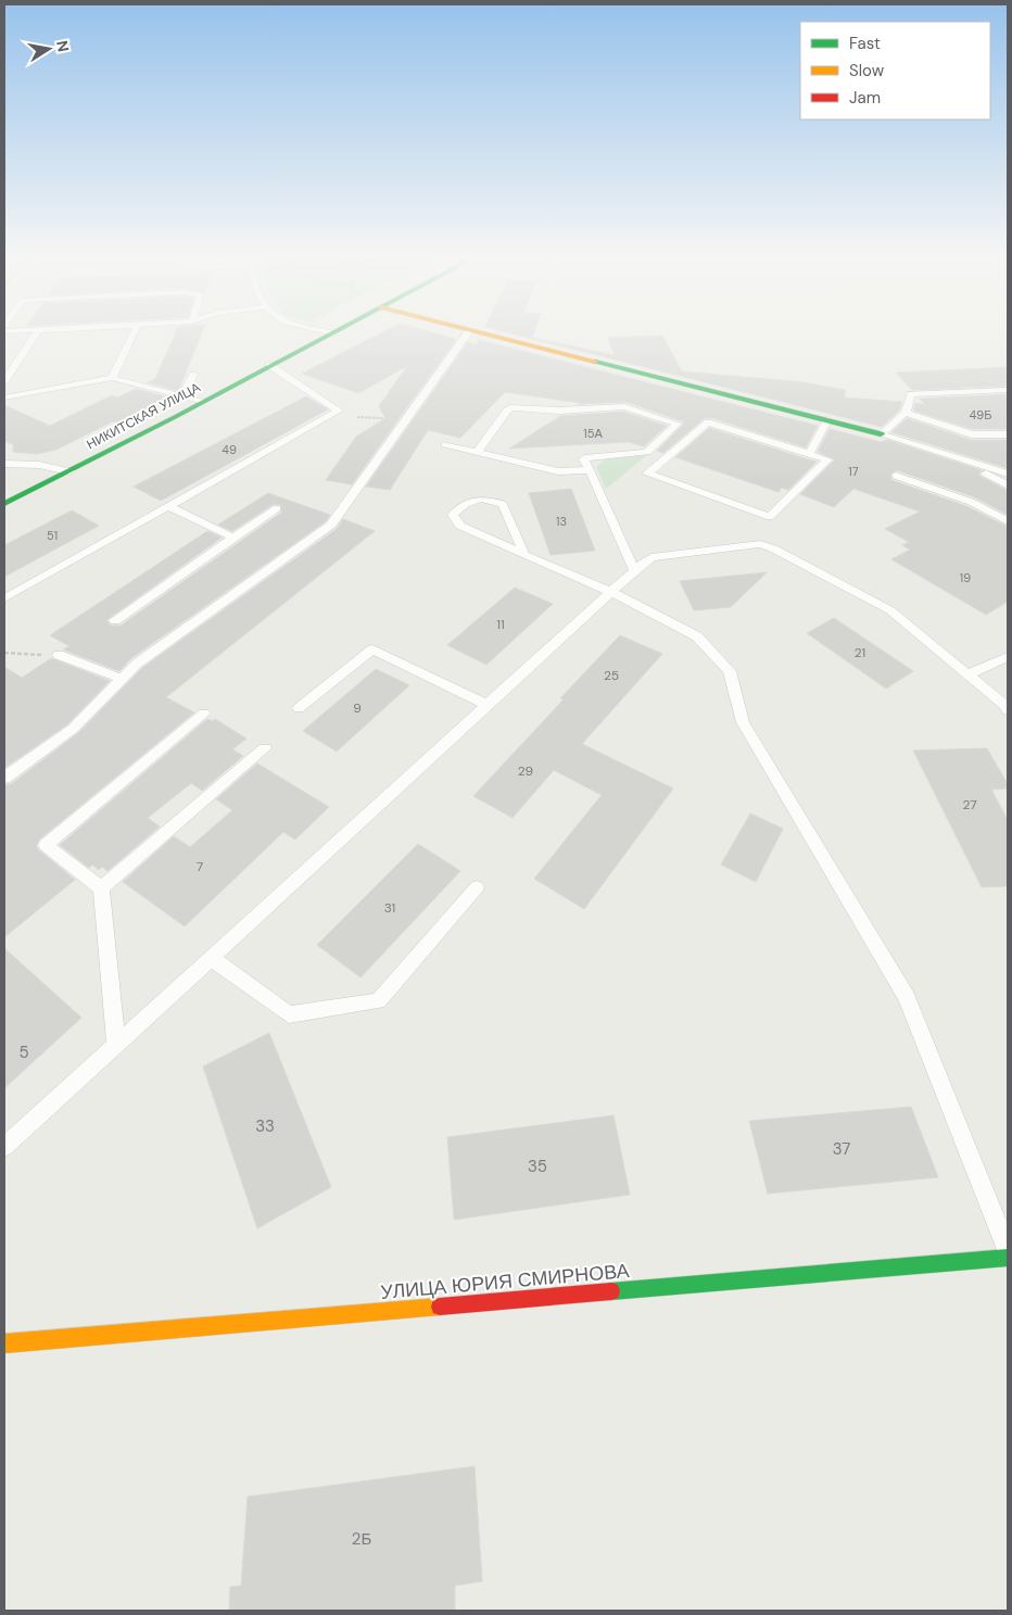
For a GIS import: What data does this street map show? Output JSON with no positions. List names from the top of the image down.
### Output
{
  "streets": {
    "street": ["НИКИТСКАЯ УЛИЦА", "УЛИЦА ЮРИЯ СМИРНОВА"]
  },
  "house_numbers": [
    "49Б",
    "15А",
    "49",
    "17",
    "13",
    "51",
    "19",
    "11",
    "21",
    "25",
    "9",
    "29",
    "27",
    "7",
    "31",
    "5",
    "33",
    "37",
    "35",
    "2Б"
  ],
  "legend": ["Fast", "Slow", "Jam"],
  "north": "right"
}
